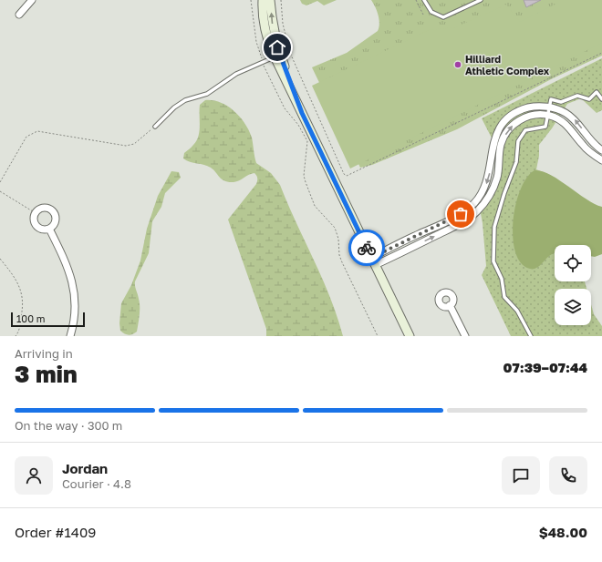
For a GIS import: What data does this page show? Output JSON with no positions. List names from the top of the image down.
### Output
{
  "places": ["Hilliard Athletic Complex"],
  "scale_bar": "100 m",
  "page": {
    "scale": "100 m",
    "heading": ["3 min", "Arriving in", "07:39–07:44"],
    "panel": [
      "Jordan",
      "Courier · 4.8",
      "Order #1409",
      "$48.00"
    ],
    "bar": "On the way · 300 m"
  }
}
